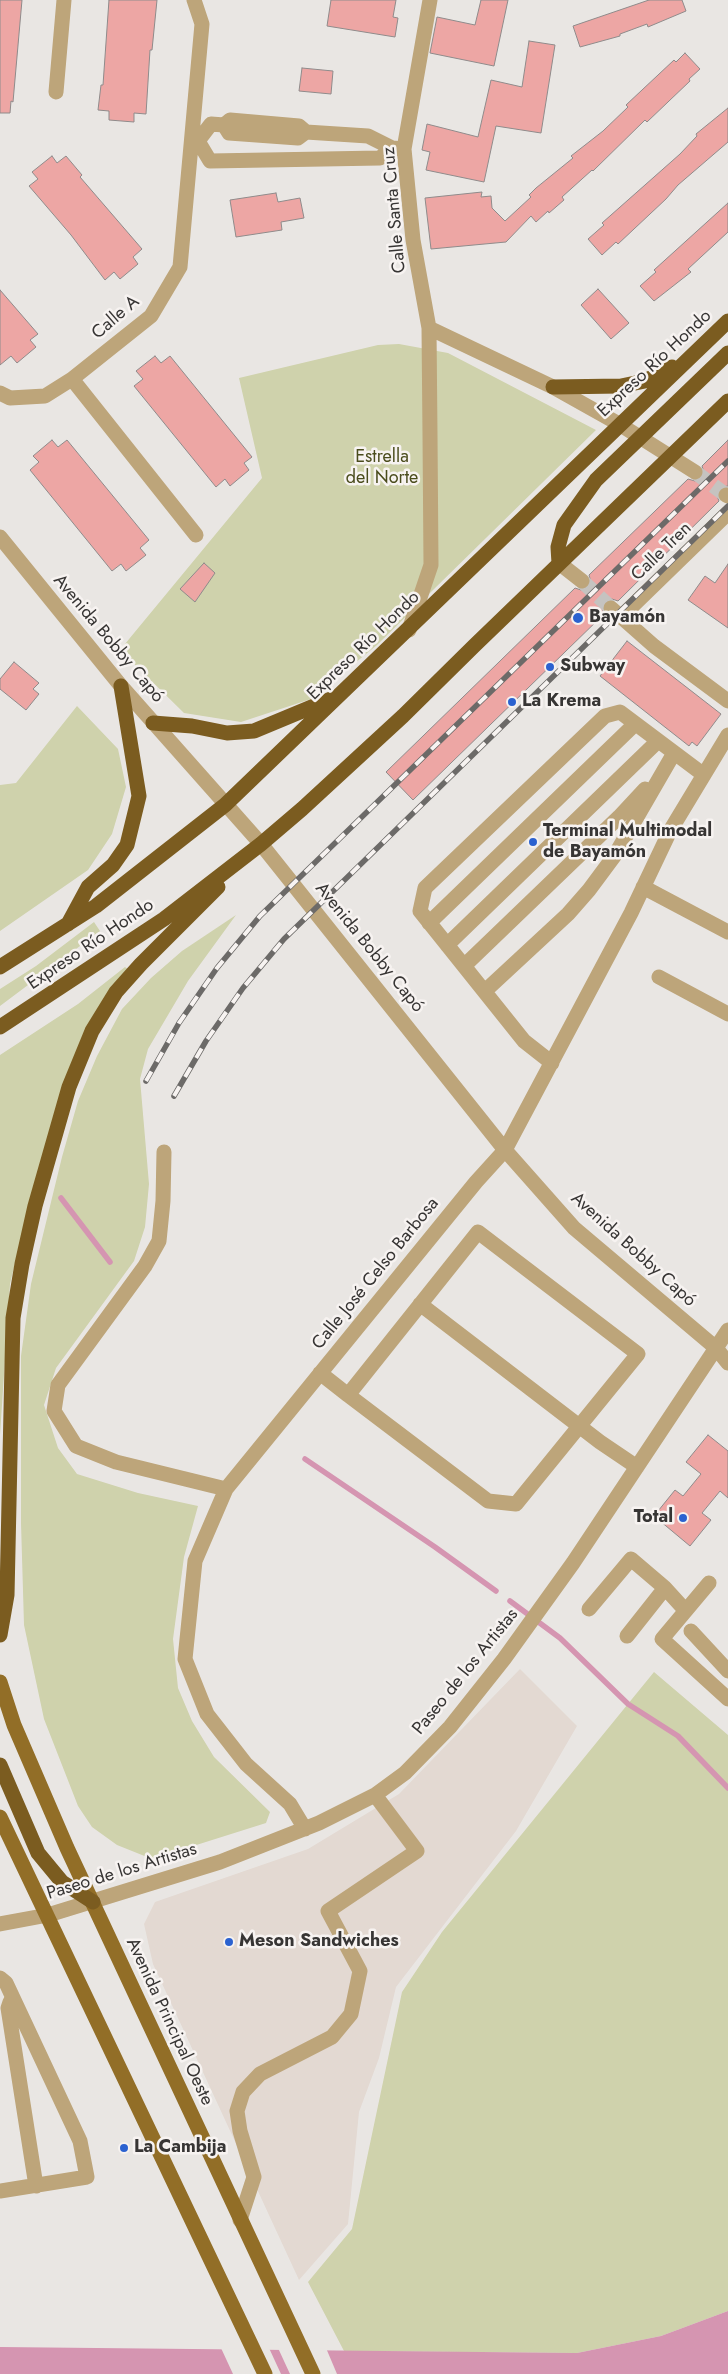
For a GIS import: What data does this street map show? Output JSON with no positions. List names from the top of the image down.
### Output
{
  "streets": {
    "highway": ["Expreso Río Hondo"],
    "main road": ["Avenida Principal Oeste"],
    "street": [
      "Calle Santa Cruz",
      "Calle A",
      "Calle Tren",
      "Avenida Bobby Capó",
      "Calle José Celso Barbosa",
      "Paseo de los Artistas"
    ]
  },
  "crossings": [
    ["Calle Santa Cruz", "Expreso Río Hondo"],
    ["Expreso Río Hondo", "Avenida Bobby Capó"],
    ["Avenida Bobby Capó", "Calle José Celso Barbosa"],
    ["Avenida Bobby Capó", "Paseo de los Artistas"],
    ["Calle José Celso Barbosa", "Paseo de los Artistas"],
    ["Paseo de los Artistas", "Avenida Principal Oeste"]
  ],
  "parks": ["Estrella del Norte"],
  "places": [
    "Bayamón",
    "Subway",
    "La Krema",
    "Terminal Multimodal de Bayamón",
    "Total",
    "Meson Sandwiches",
    "La Cambija"
  ]
}
